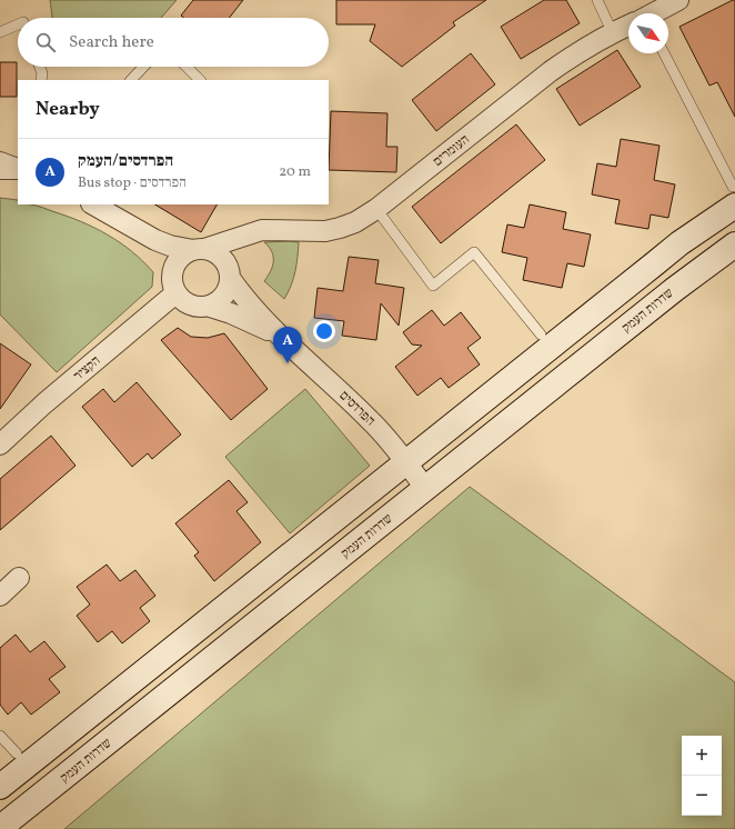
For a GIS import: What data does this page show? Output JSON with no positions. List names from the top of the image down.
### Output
{
  "streets": {
    "street": [
      "העומרים",
      "שדרות העמק",
      "הקציר",
      "הפרדסים"
    ]
  },
  "crossings": [
    ["העומרים", "הקציר"],
    ["העומרים", "הפרדסים"],
    ["שדרות העמק", "הפרדסים"],
    ["הקציר", "הפרדסים"]
  ],
  "north": "bottom right",
  "page": {
    "search": "Search here",
    "heading": "Nearby",
    "list": [
      {
        "mark": "A",
        "name": "הפרדסים/העמק",
        "note": "Bus stop · הפרדסים",
        "value": "20 m"
      }
    ],
    "pins": "A",
    "map_buttons": ["+", "−"]
  }
}
